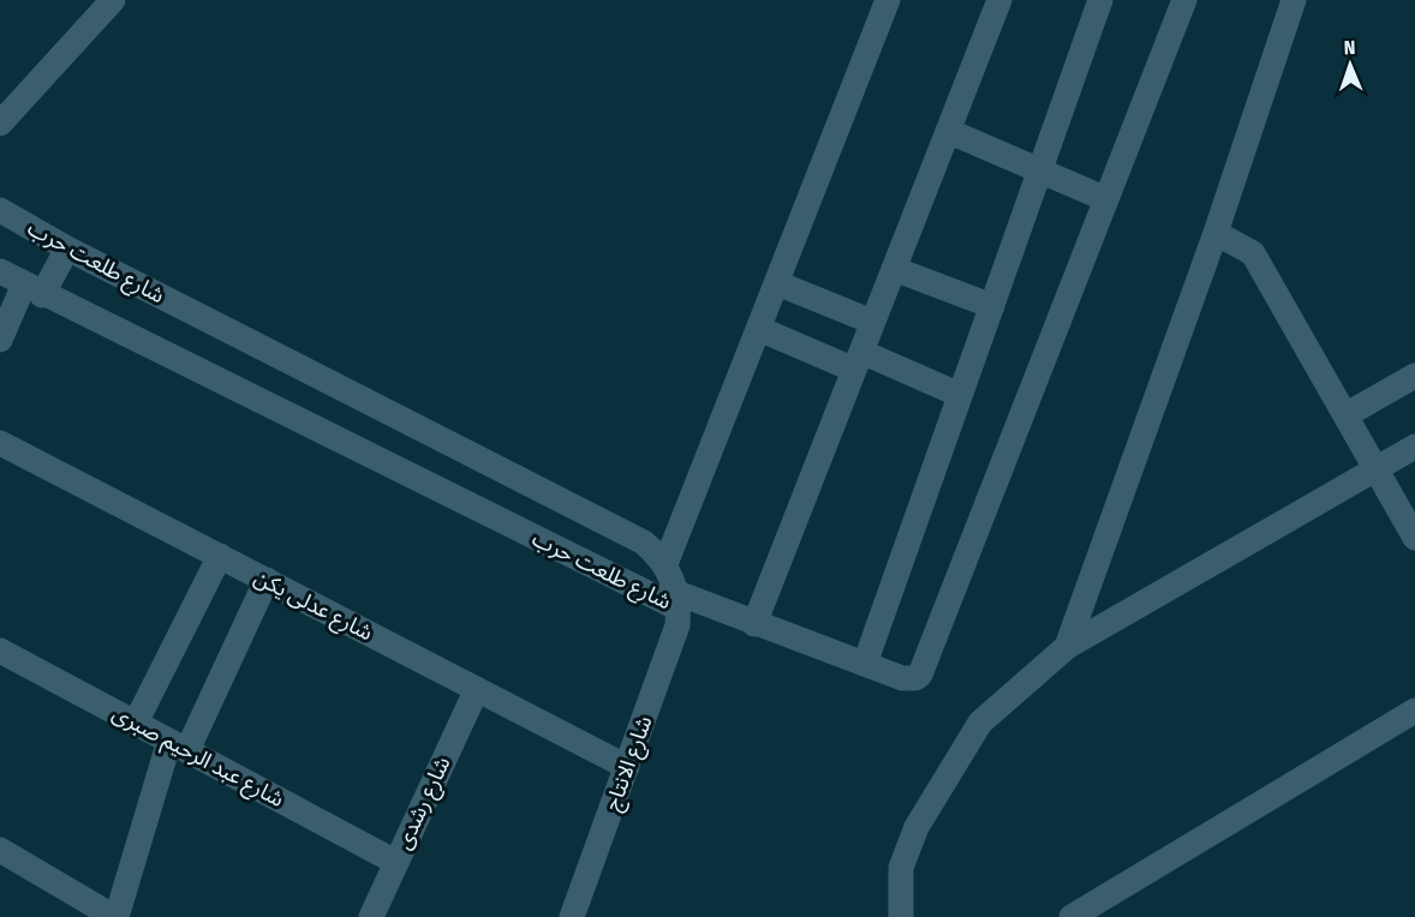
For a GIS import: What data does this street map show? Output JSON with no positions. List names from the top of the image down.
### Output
{
  "streets": {
    "street": [
      "شارع طلعت حرب",
      "شارع عدلى يكن",
      "شارع عبد الرحيم صبرى",
      "شارع الانتاج",
      "شارع رشدى"
    ]
  },
  "crossings": [
    ["شارع طلعت حرب", "شارع الانتاج"],
    ["شارع عدلى يكن", "شارع الانتاج"],
    ["شارع عدلى يكن", "شارع رشدى"],
    ["شارع عبد الرحيم صبرى", "شارع رشدى"]
  ],
  "north": "top"
}
